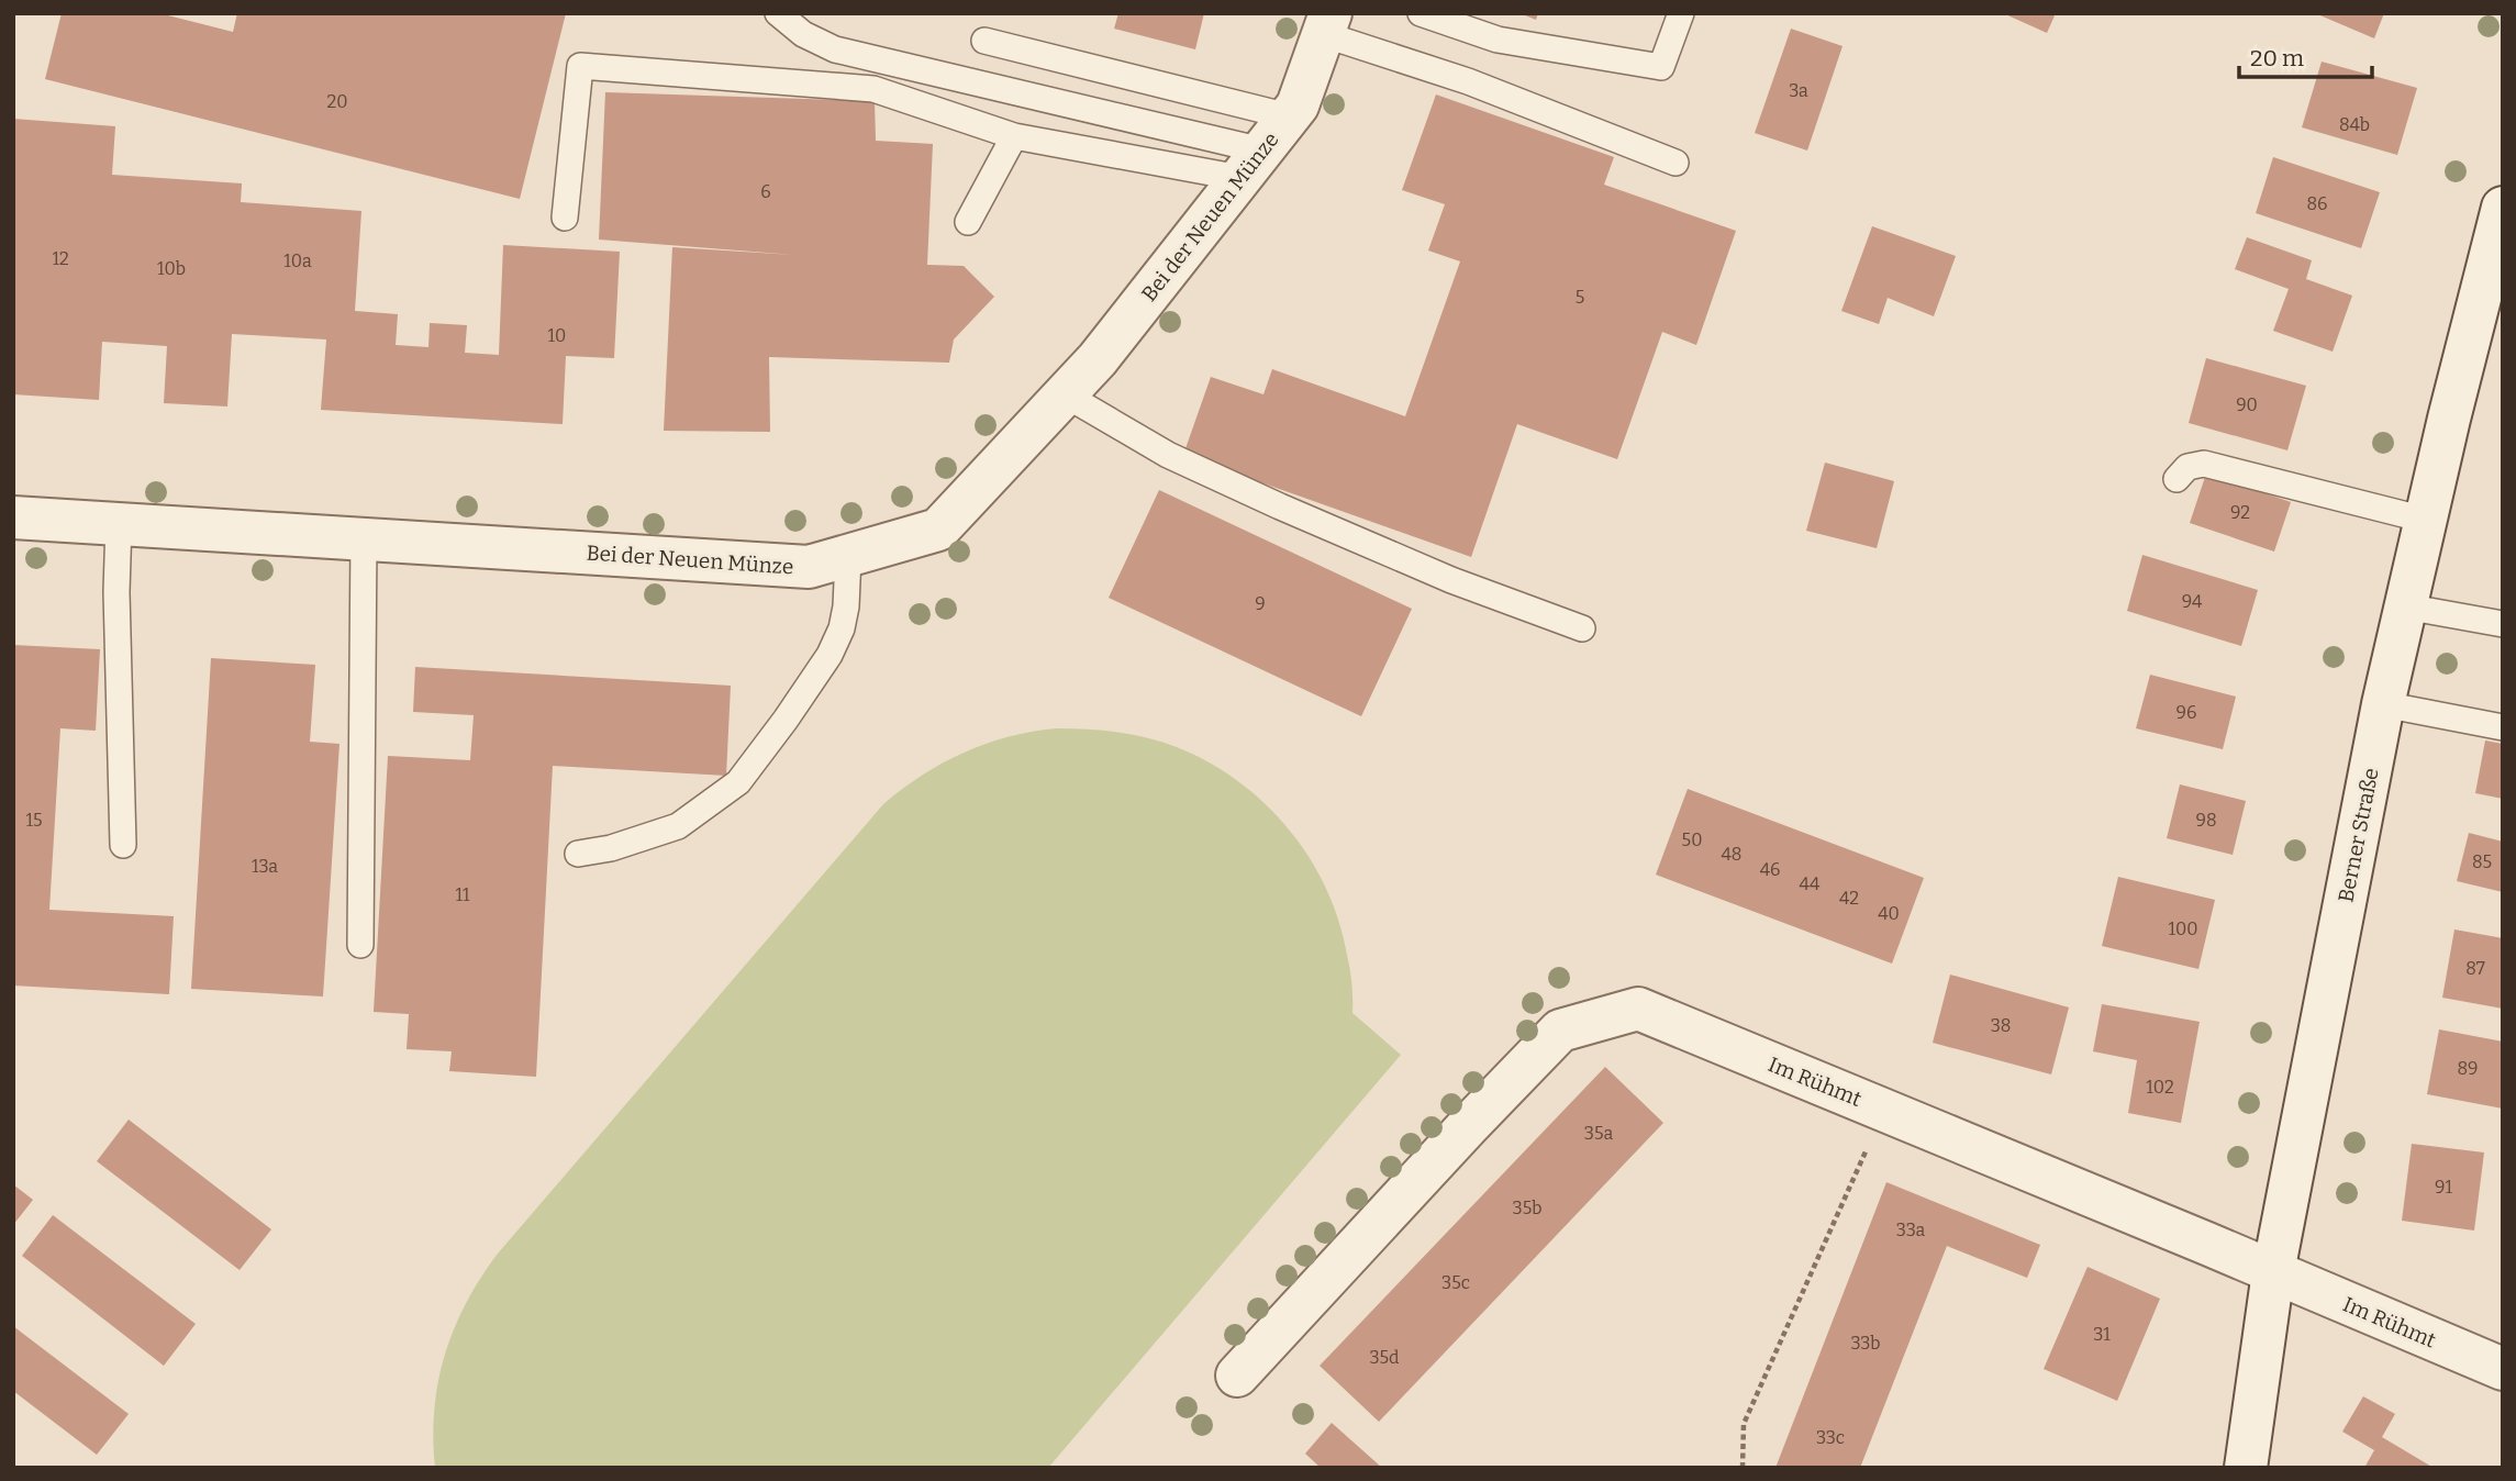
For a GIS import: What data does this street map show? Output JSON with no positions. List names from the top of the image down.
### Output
{
  "streets": {
    "street": ["Bei der Neuen Münze", "Berner Straße", "Im Rühmt"]
  },
  "crossings": [
    ["Berner Straße", "Im Rühmt"]
  ],
  "house_numbers": [
    "3a",
    "20",
    "84b",
    "6",
    "86",
    "12",
    "10a",
    "10b",
    "5",
    "10",
    "90",
    "92",
    "94",
    "9",
    "96",
    "15",
    "98",
    "50",
    "48",
    "85",
    "13a",
    "46",
    "44",
    "11",
    "42",
    "40",
    "100",
    "87",
    "38",
    "89",
    "102",
    "35a",
    "91",
    "35b",
    "33a",
    "35c",
    "31",
    "33b",
    "35d",
    "33c"
  ],
  "scale_bar": "20 m"
}
